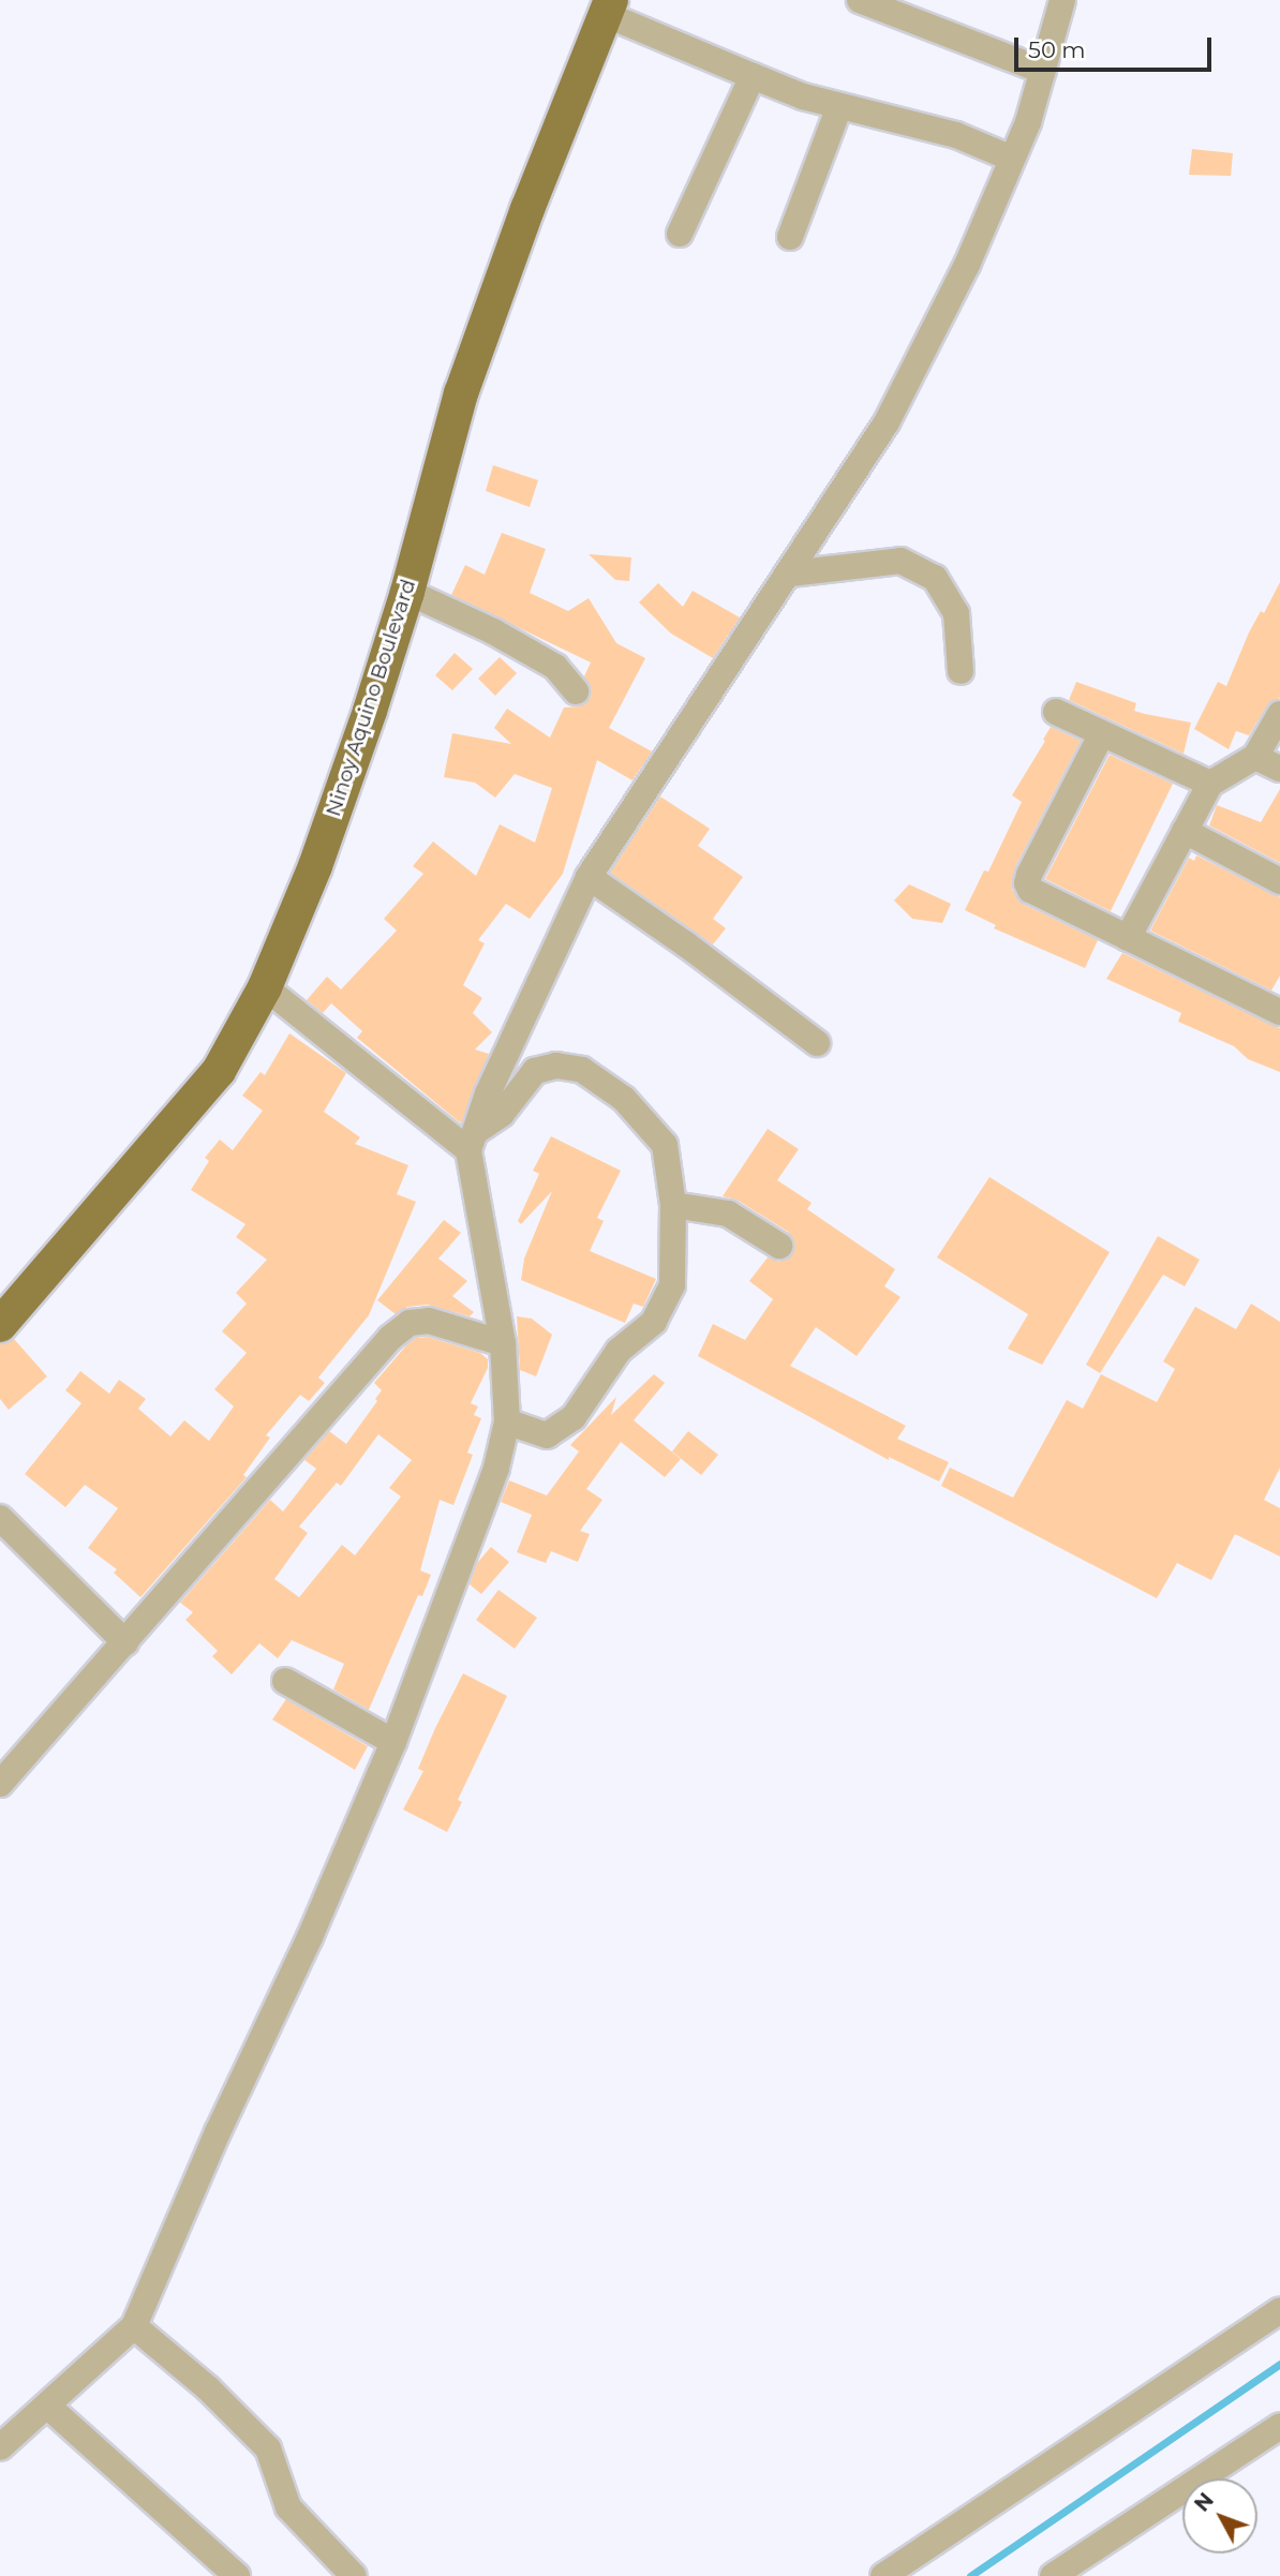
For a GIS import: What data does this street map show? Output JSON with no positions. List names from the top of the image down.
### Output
{
  "streets": {
    "main road": ["Ninoy Aquino Boulevard"]
  },
  "scale_bar": "50 m",
  "north": "top left"
}
